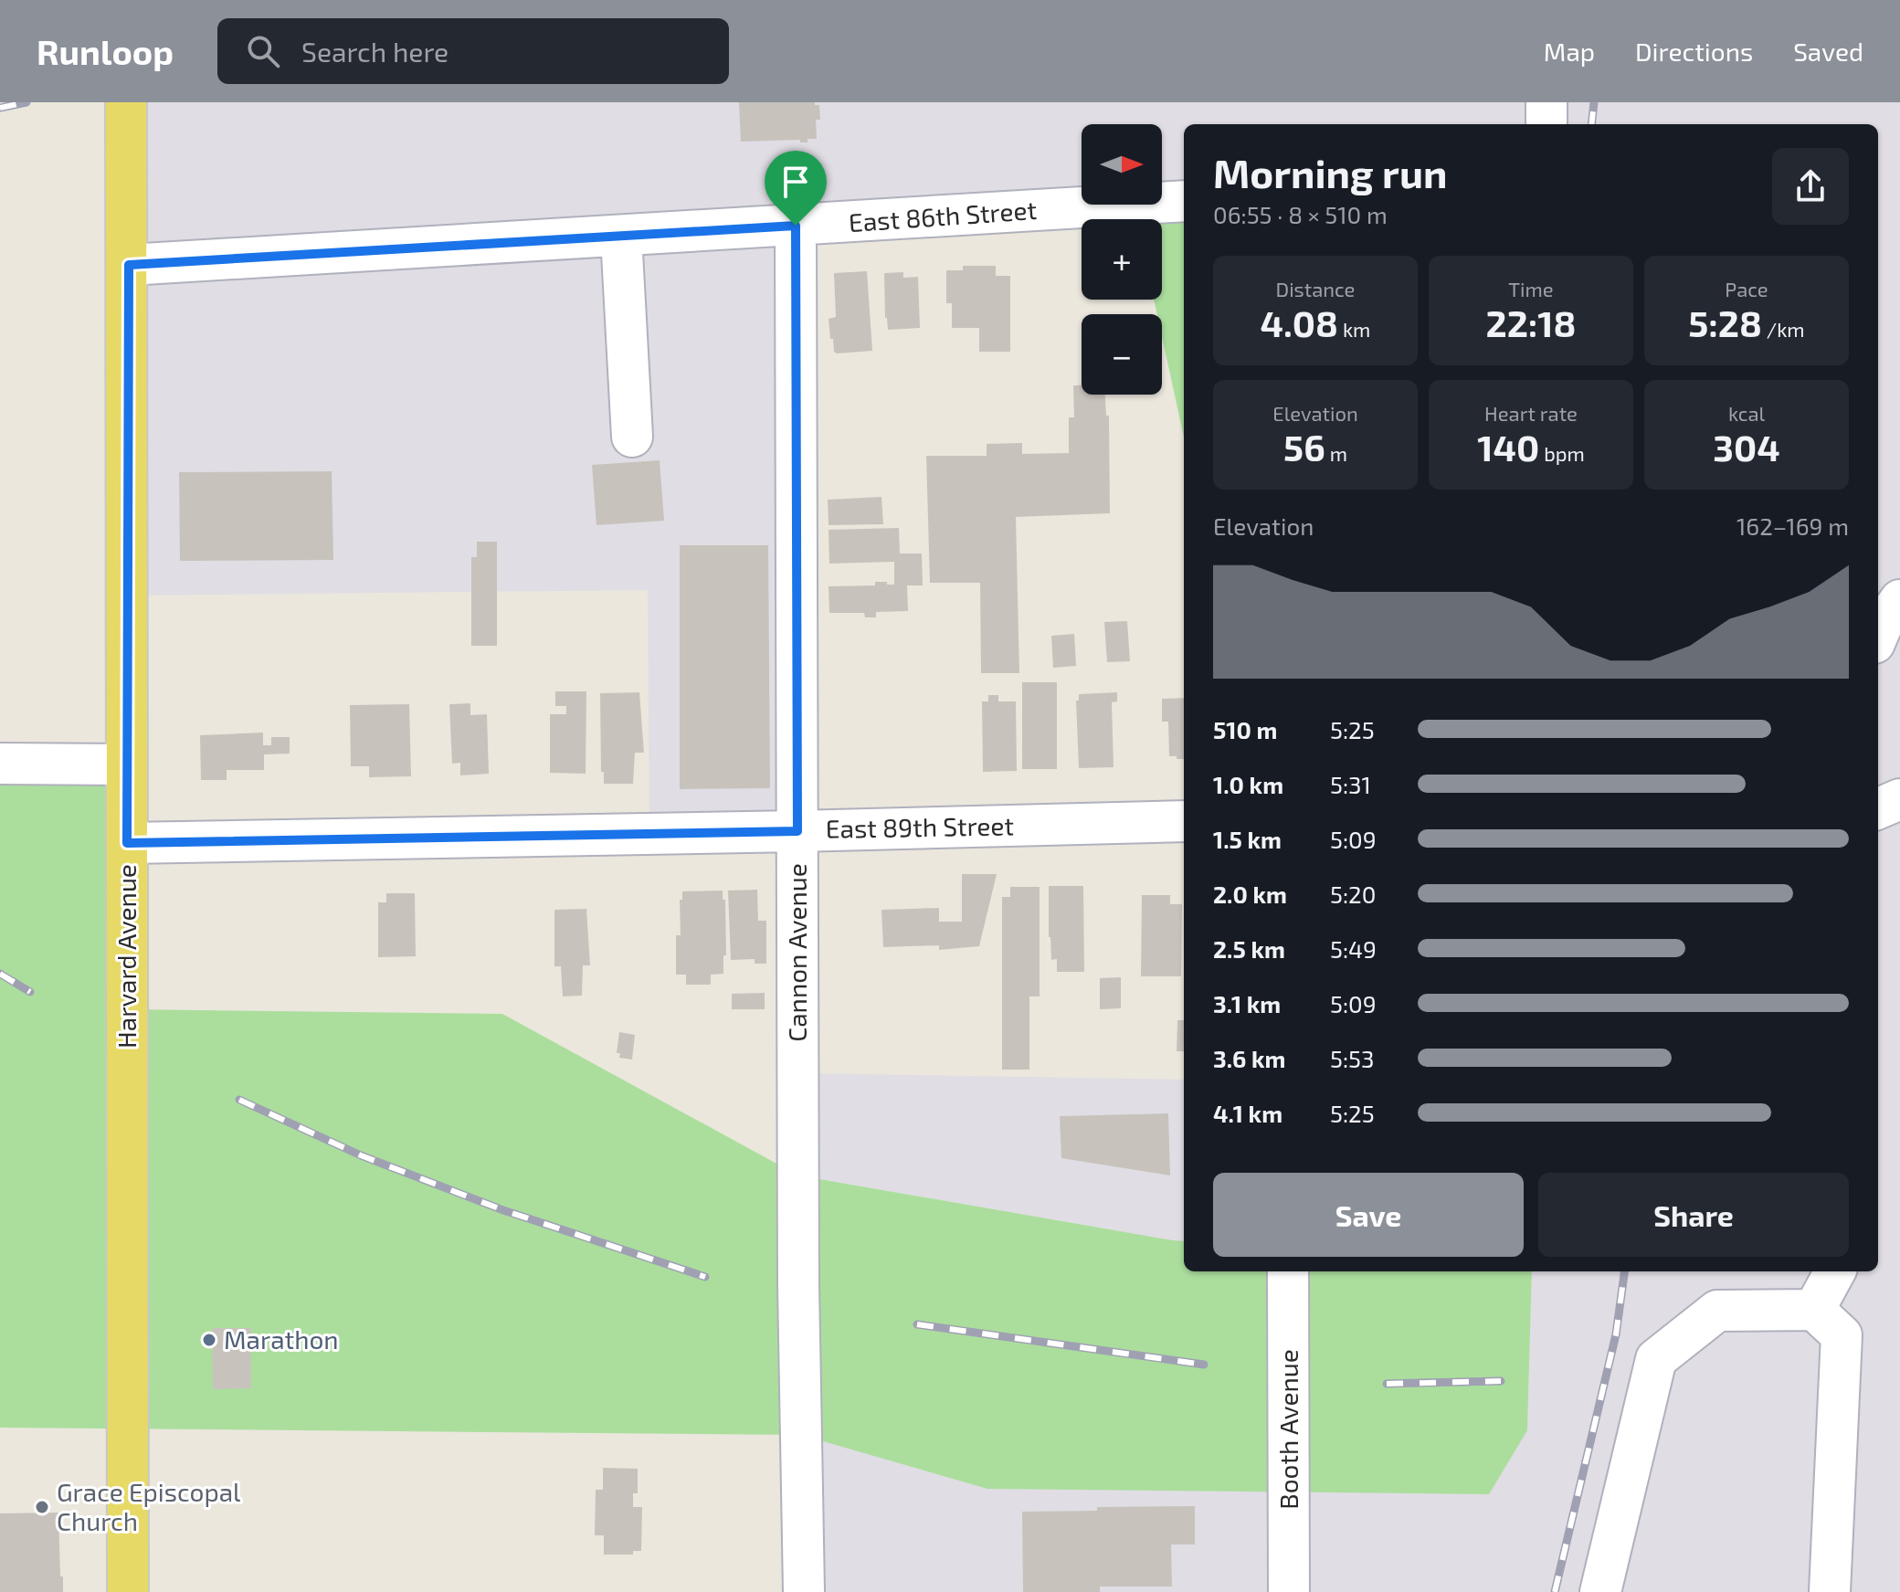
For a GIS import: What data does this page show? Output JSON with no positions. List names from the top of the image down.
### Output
{
  "streets": {
    "main road": ["Harvard Avenue"],
    "street": [
      "East 86th Street",
      "East 89th Street",
      "Cannon Avenue",
      "Booth Avenue"
    ]
  },
  "crossings": [
    ["East 86th Street", "Cannon Avenue"],
    ["East 86th Street", "Harvard Avenue"],
    ["East 89th Street", "Cannon Avenue"],
    ["East 89th Street", "Harvard Avenue"]
  ],
  "places": ["Marathon", "Grace Episcopal Church"],
  "north": "right",
  "page": {
    "header": "Runloop",
    "search": "Search here",
    "nav": ["Map", "Directions", "Saved"],
    "map_buttons": ["+", "−"],
    "heading": ["Morning run", "06:55 · 8 × 510 m"],
    "stats": [
      ["Distance", "4.08 km"],
      ["Time", "22:18"],
      ["Pace", "5:28 /km"],
      ["Elevation", "56 m"],
      ["Heart rate", "140 bpm"],
      ["kcal", "304"]
    ],
    "chart": ["Elevation", "162–169 m"],
    "list": [
      {
        "name": "510 m",
        "note": "5:25"
      },
      {
        "name": "1.0 km",
        "note": "5:31"
      },
      {
        "name": "1.5 km",
        "note": "5:09"
      },
      {
        "name": "2.0 km",
        "note": "5:20"
      },
      {
        "name": "2.5 km",
        "note": "5:49"
      },
      {
        "name": "3.1 km",
        "note": "5:09"
      },
      {
        "name": "3.6 km",
        "note": "5:53"
      },
      {
        "name": "4.1 km",
        "note": "5:25"
      }
    ],
    "buttons": ["Save", "Share"]
  }
}
